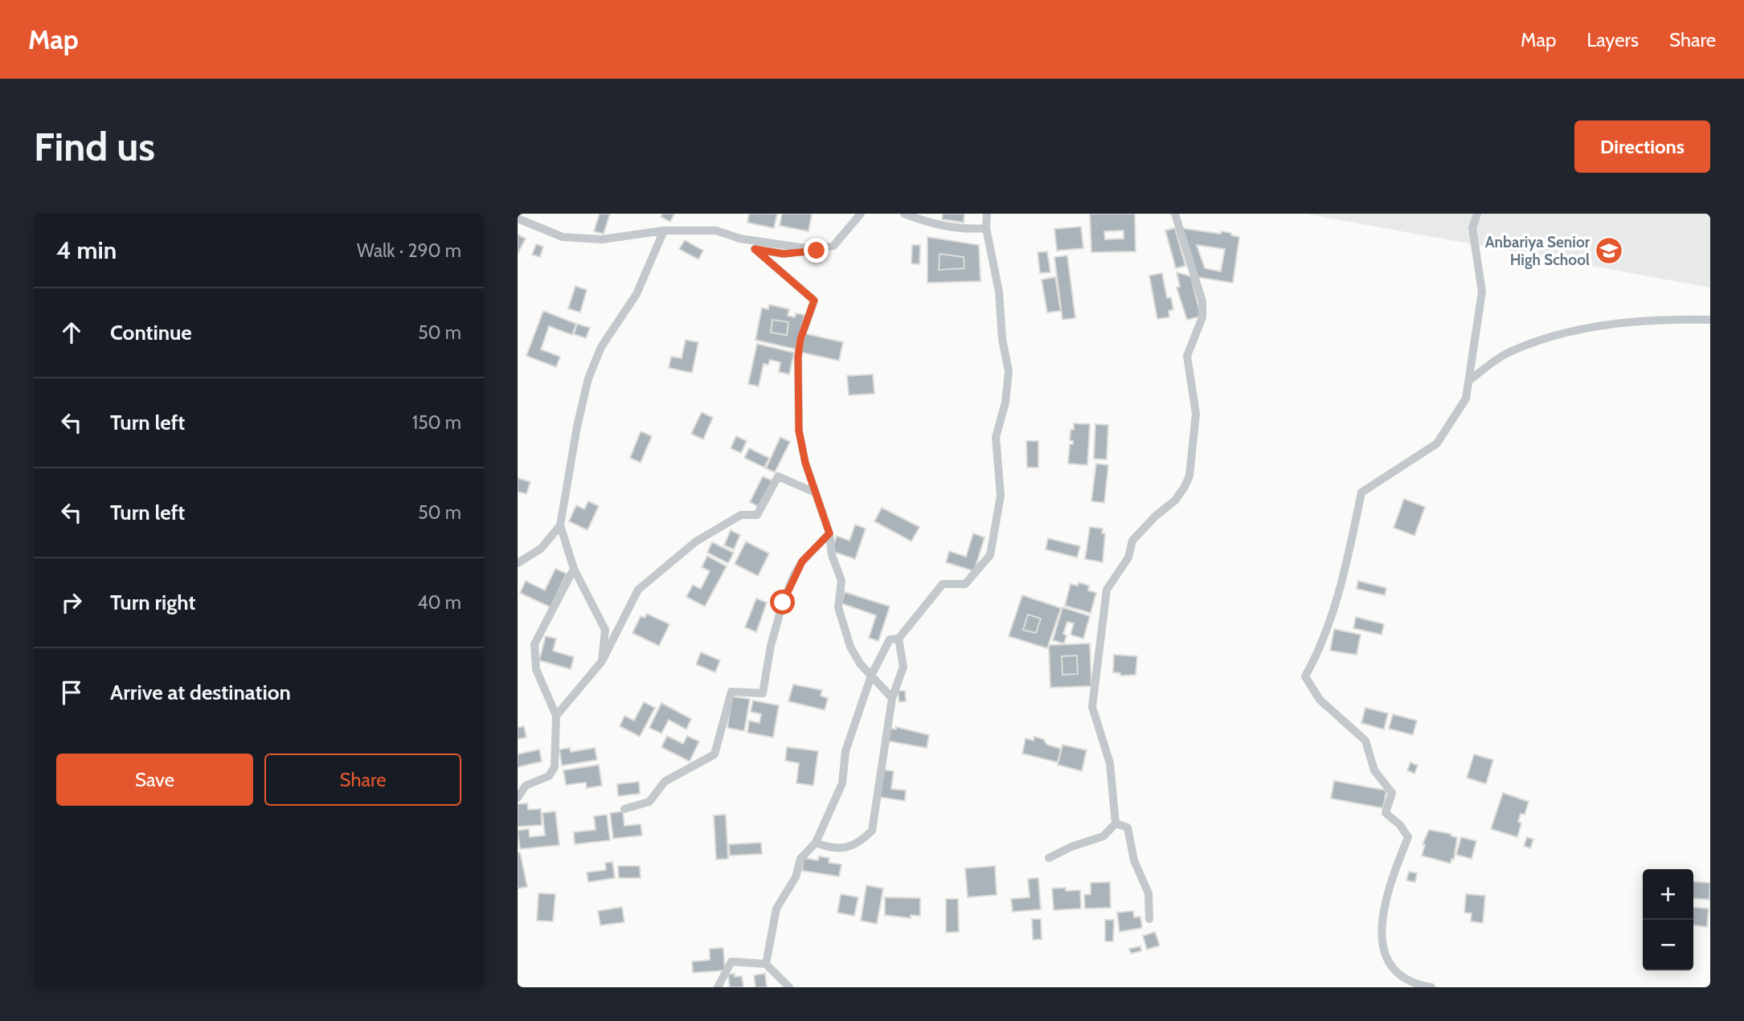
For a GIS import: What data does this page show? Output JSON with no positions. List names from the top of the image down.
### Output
{
  "places": {
    "school or university": ["Anbariya Senior High School"]
  },
  "page": {
    "header": "Map",
    "nav": ["Map", "Layers", "Share"],
    "buttons": [
      "Directions",
      ["Save", "Share"]
    ],
    "title": "Find us",
    "heading": ["4 min", "Walk · 290 m"],
    "list": [
      ["Continue", "50 m"],
      ["Turn left", "150 m"],
      ["Turn left", "50 m"],
      ["Turn right", "40 m"],
      "Arrive at destination"
    ],
    "map_buttons": ["+", "−"]
  }
}
